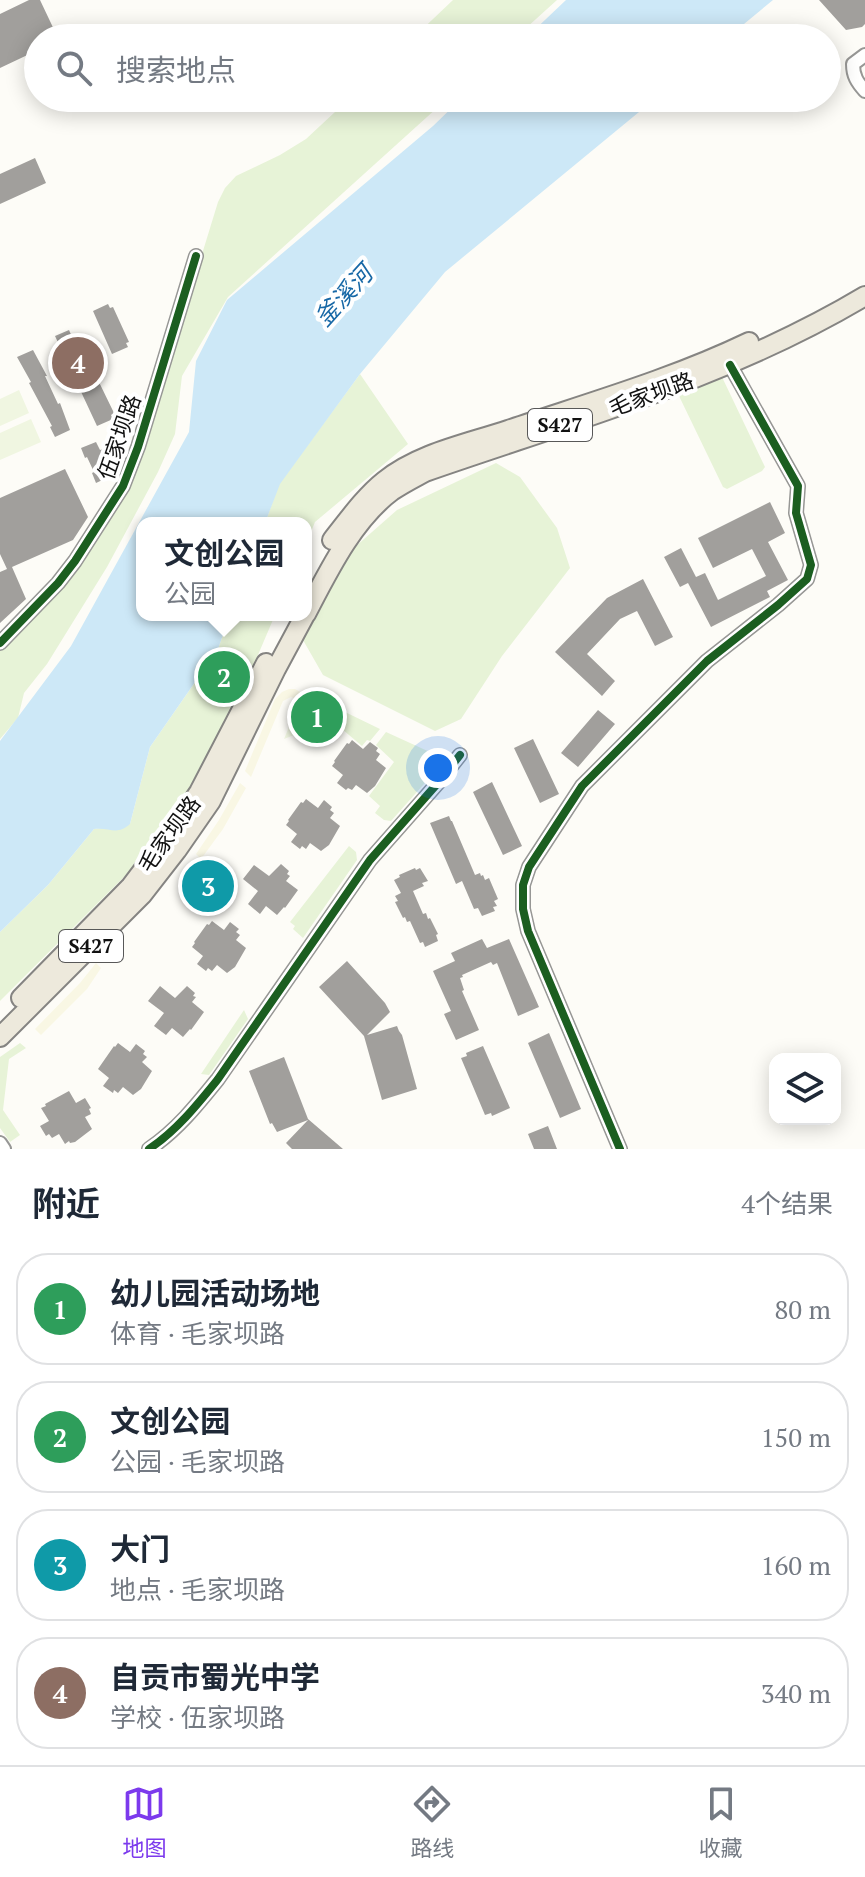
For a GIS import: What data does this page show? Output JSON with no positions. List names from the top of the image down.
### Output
{
  "streets": {
    "main road": ["毛家坝路", "S427"],
    "street": ["伍家坝路"]
  },
  "water": ["釜溪河"],
  "page": {
    "search": "搜索地点",
    "pins": [
      "4",
      "2",
      "1",
      "3"
    ],
    "popup": ["文创公园", "公园"],
    "heading": ["附近", "4个结果"],
    "list": [
      {
        "mark": "1",
        "name": "幼儿园活动场地",
        "note": "体育 · 毛家坝路",
        "value": "80 m"
      },
      {
        "mark": "2",
        "name": "文创公园",
        "note": "公园 · 毛家坝路",
        "value": "150 m"
      },
      {
        "mark": "3",
        "name": "大门",
        "note": "地点 · 毛家坝路",
        "value": "160 m"
      },
      {
        "mark": "4",
        "name": "自贡市蜀光中学",
        "note": "学校 · 伍家坝路",
        "value": "340 m"
      }
    ],
    "nav": ["地图", "路线", "收藏"]
  }
}
